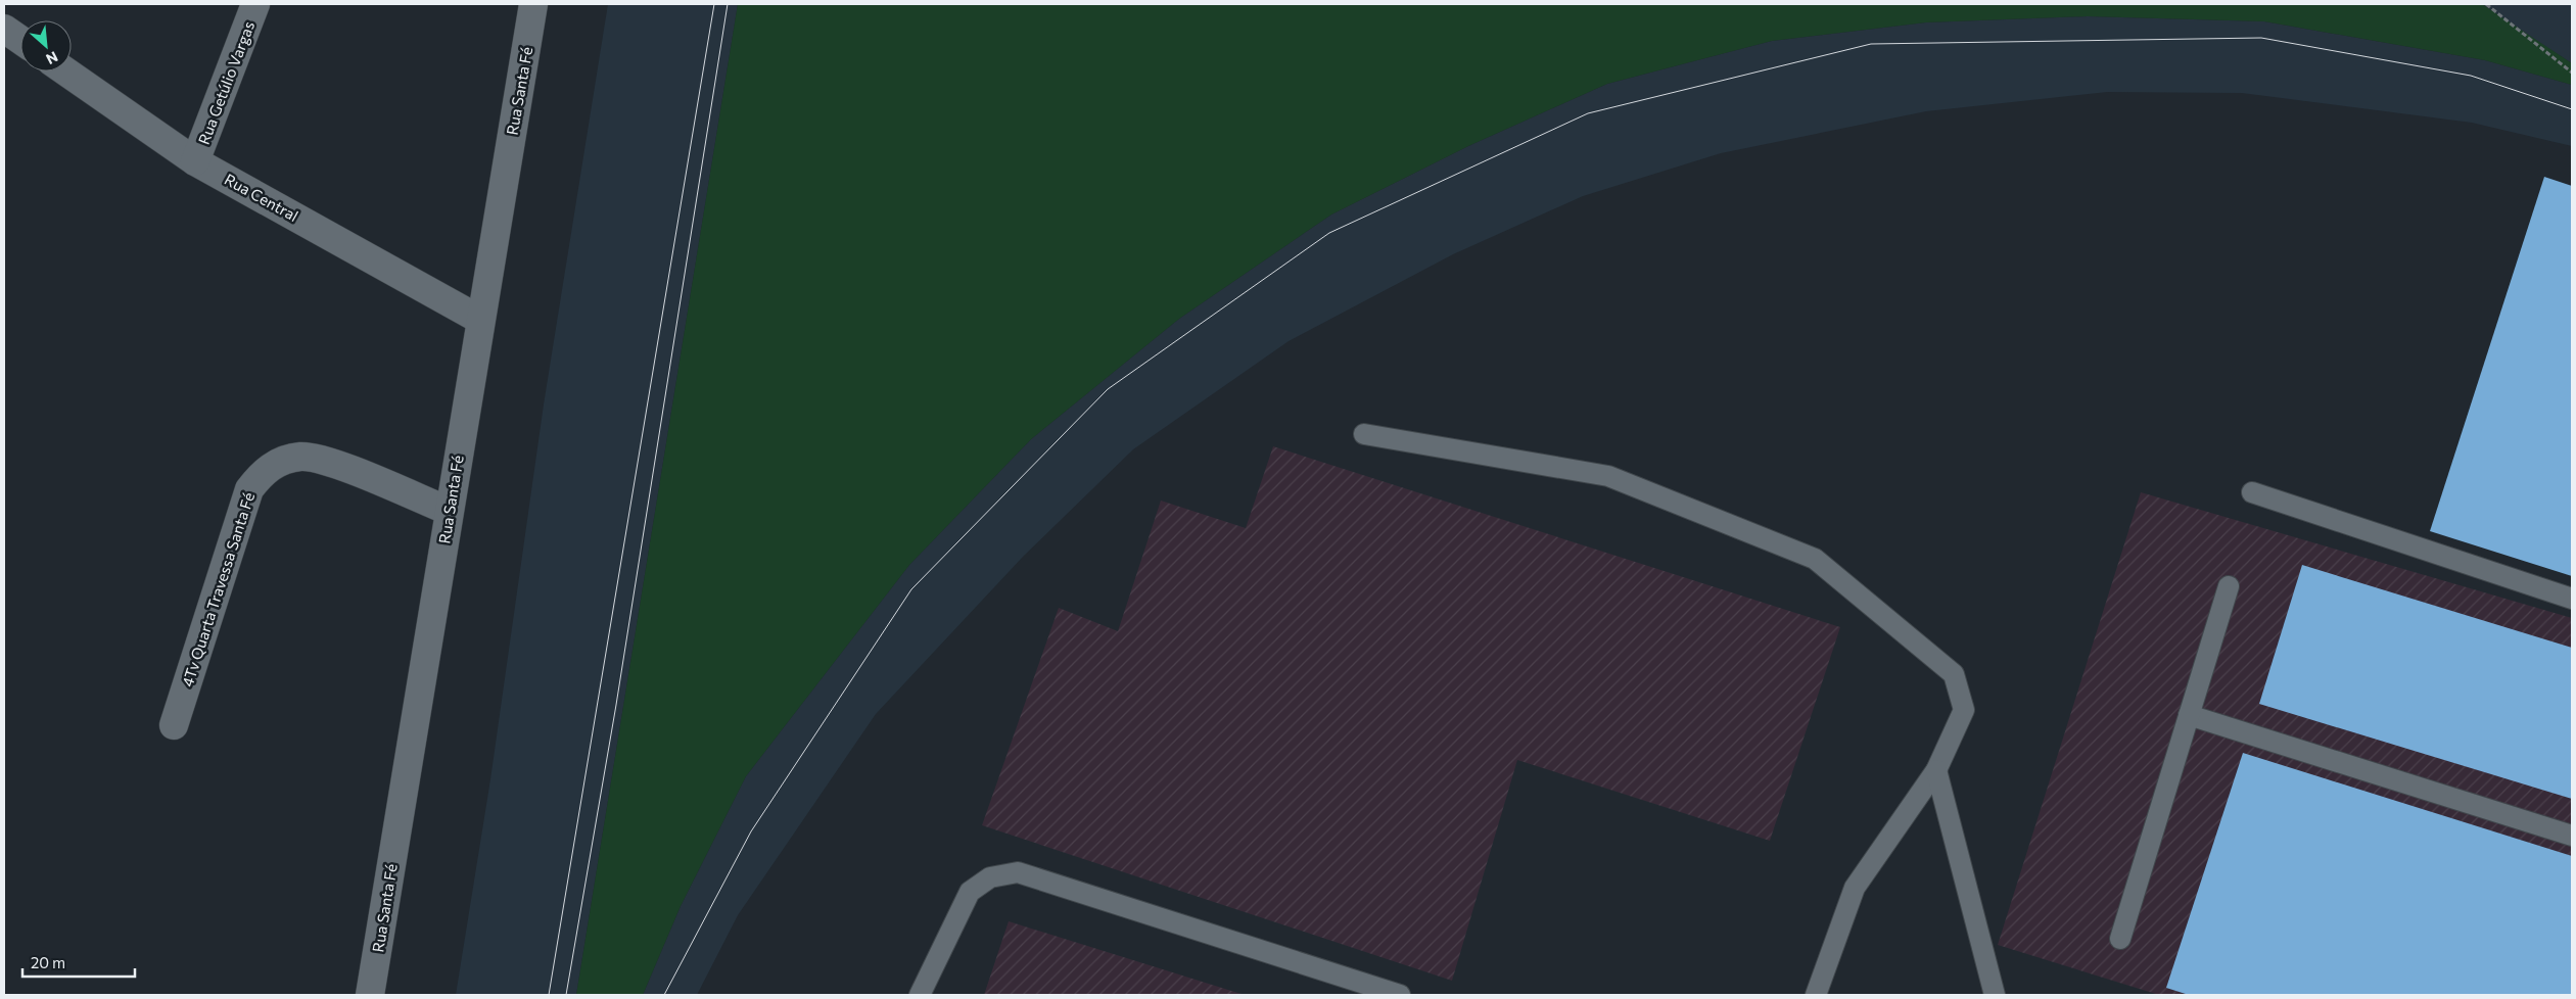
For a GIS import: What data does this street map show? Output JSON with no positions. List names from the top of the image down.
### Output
{
  "streets": {
    "street": [
      "Rua Getúlio Vargas",
      "Rua Santa Fé",
      "Rua Central",
      "4Tv Quarta Travessa Santa Fé"
    ]
  },
  "crossings": [
    ["Rua Getúlio Vargas", "Rua Central"],
    ["Rua Santa Fé", "Rua Central"],
    ["Rua Santa Fé", "4Tv Quarta Travessa Santa Fé"]
  ],
  "scale_bar": "20 m",
  "north": "bottom right"
}
